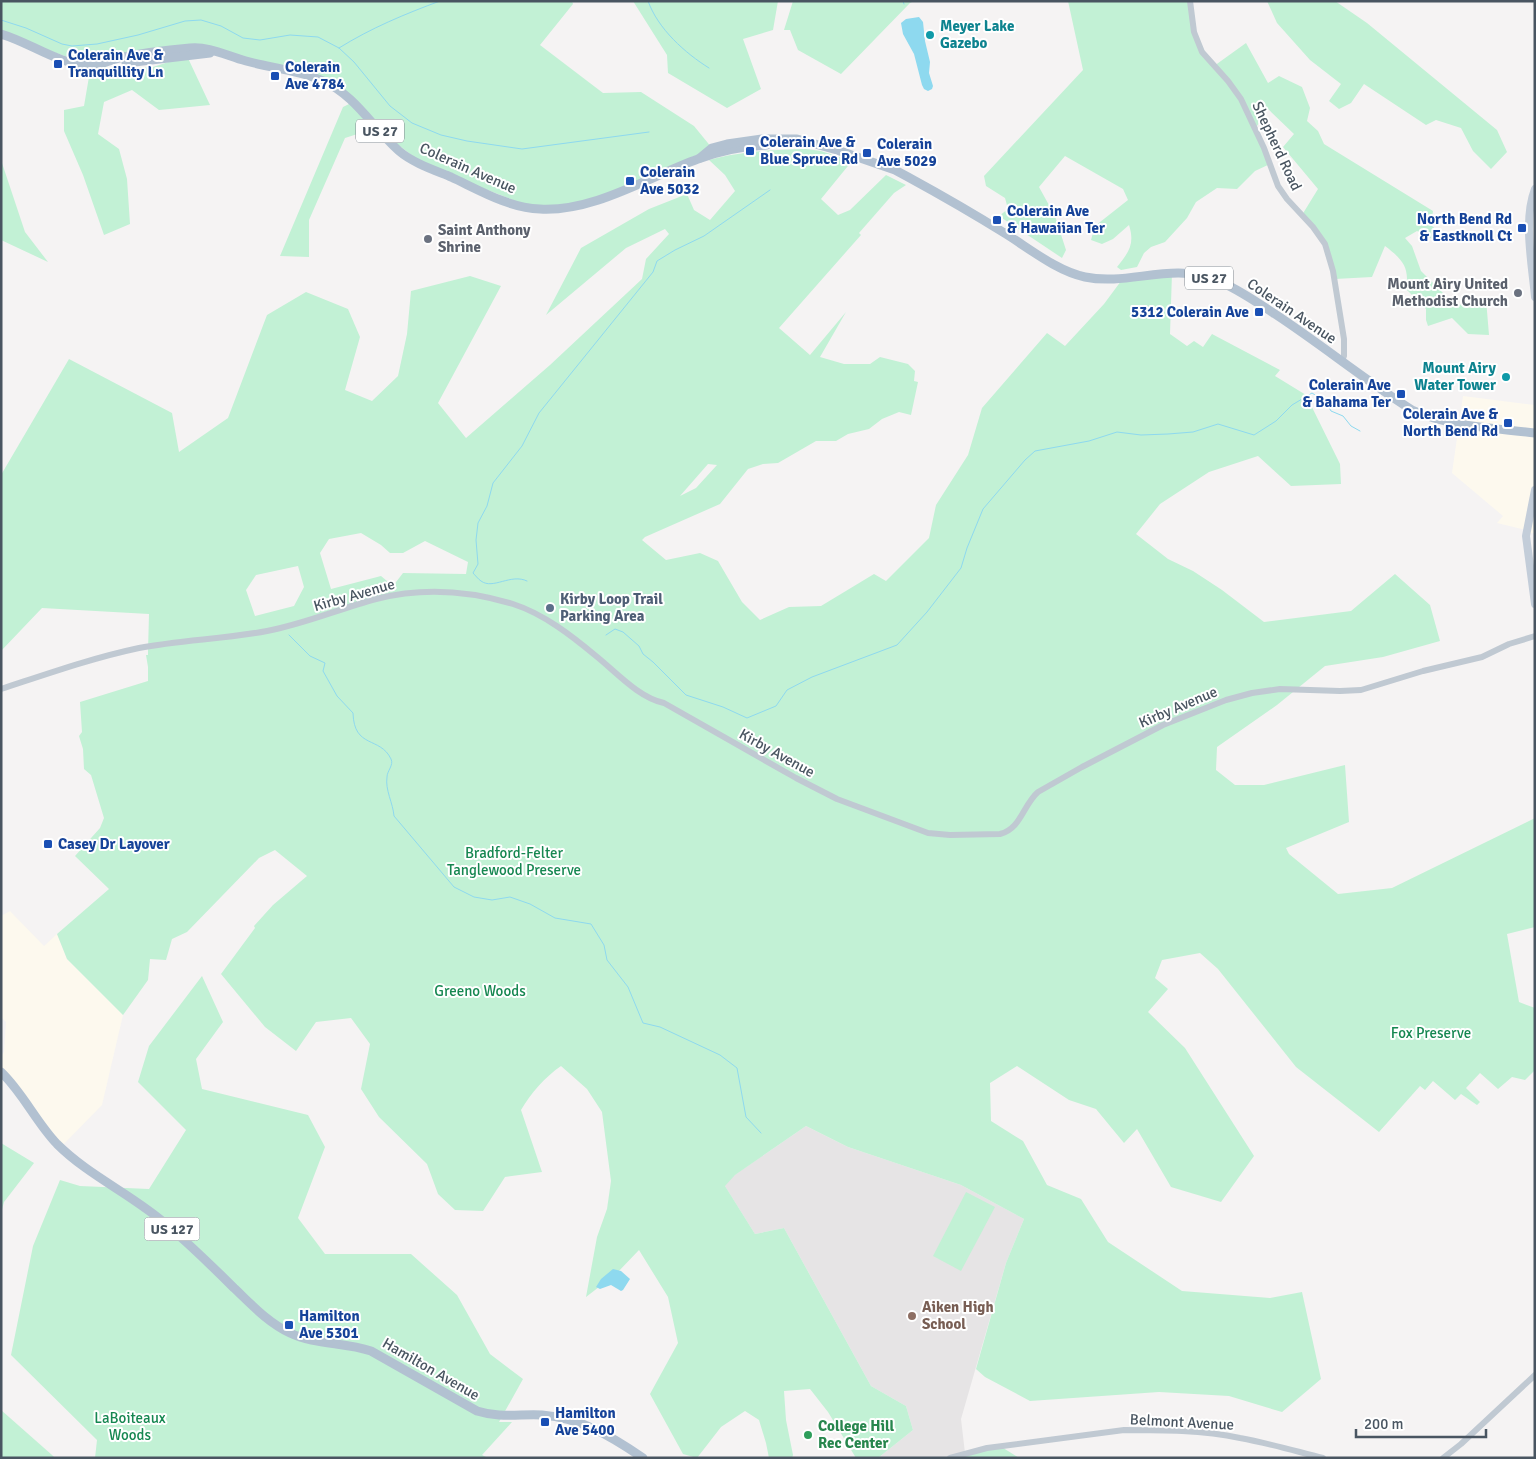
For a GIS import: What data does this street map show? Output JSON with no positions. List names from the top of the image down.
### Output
{
  "streets": {
    "main road": [
      "US 27",
      "Colerain Avenue",
      "US 127",
      "Hamilton Avenue"
    ],
    "street": ["Shepherd Road", "Kirby Avenue", "Belmont Avenue"]
  },
  "crossings": [
    ["Shepherd Road", "Colerain Avenue"]
  ],
  "parks": [
    "Bradford-Felter Tanglewood Preserve",
    "Greeno Woods",
    "Fox Preserve",
    "LaBoiteaux Woods"
  ],
  "places": {
    "other": [
      "Meyer Lake Gazebo",
      "Saint Anthony Shrine",
      "Mount Airy United Methodist Church",
      "Mount Airy Water Tower",
      "Kirby Loop Trail Parking Area",
      "Aiken High School",
      "College Hill Rec Center"
    ],
    "transit": [
      "Colerain Ave & Tranquillity Ln",
      "Colerain Ave 4784",
      "Colerain Ave & Blue Spruce Rd",
      "Colerain Ave 5029",
      "Colerain Ave 5032",
      "Colerain Ave & Hawaiian Ter",
      "North Bend Rd & Eastknoll Ct",
      "5312 Colerain Ave",
      "Colerain Ave & Bahama Ter",
      "Colerain Ave & North Bend Rd",
      "Casey Dr Layover",
      "Hamilton Ave 5301",
      "Hamilton Ave 5400"
    ]
  },
  "scale_bar": "200 m"
}
